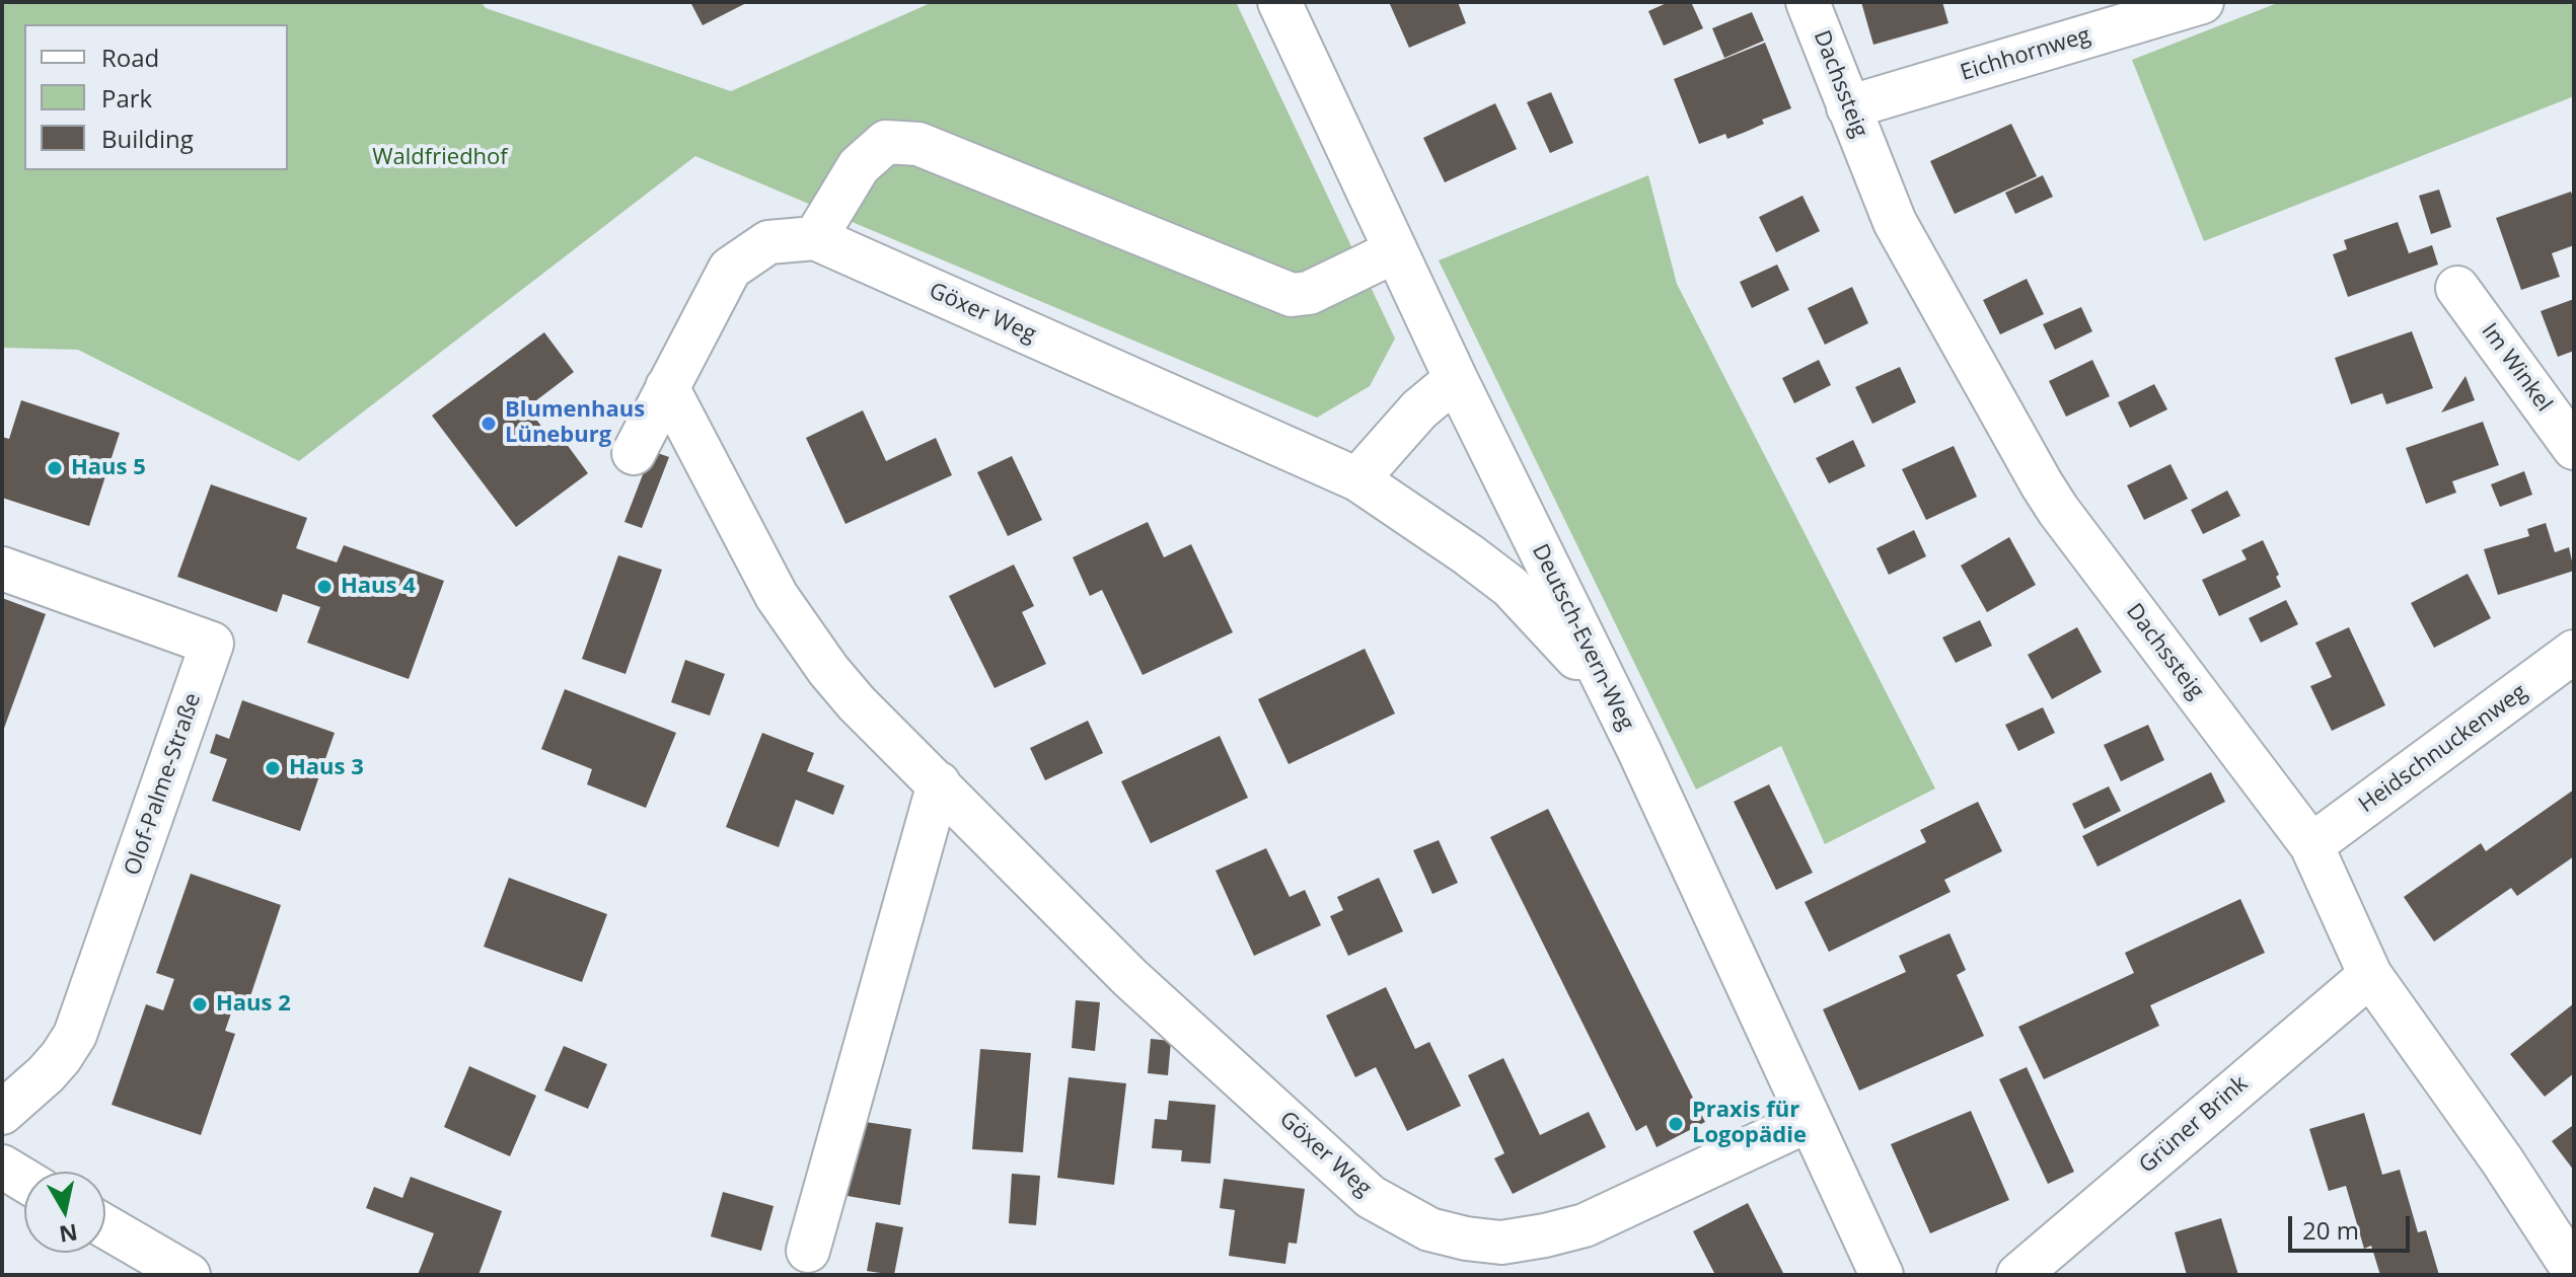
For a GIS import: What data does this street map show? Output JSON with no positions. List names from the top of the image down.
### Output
{
  "streets": {
    "street": [
      "Eichhornweg",
      "Dachssteig",
      "Göxer Weg",
      "Im Winkel",
      "Deutsch-Evern-Weg",
      "Heidschnuckenweg",
      "Olof-Palme-Straße",
      "Grüner Brink"
    ]
  },
  "crossings": [
    ["Eichhornweg", "Dachssteig"],
    ["Dachssteig", "Heidschnuckenweg"],
    ["Dachssteig", "Grüner Brink"],
    ["Göxer Weg", "Deutsch-Evern-Weg"]
  ],
  "parks": ["Waldfriedhof"],
  "places": [
    "Blumenhaus Lüneburg",
    "Haus 5",
    "Haus 4",
    "Haus 3",
    "Haus 2",
    "Praxis für Logopädie"
  ],
  "legend": ["Road", "Park", "Building"],
  "scale_bar": "20 m",
  "north": "bottom"
}
